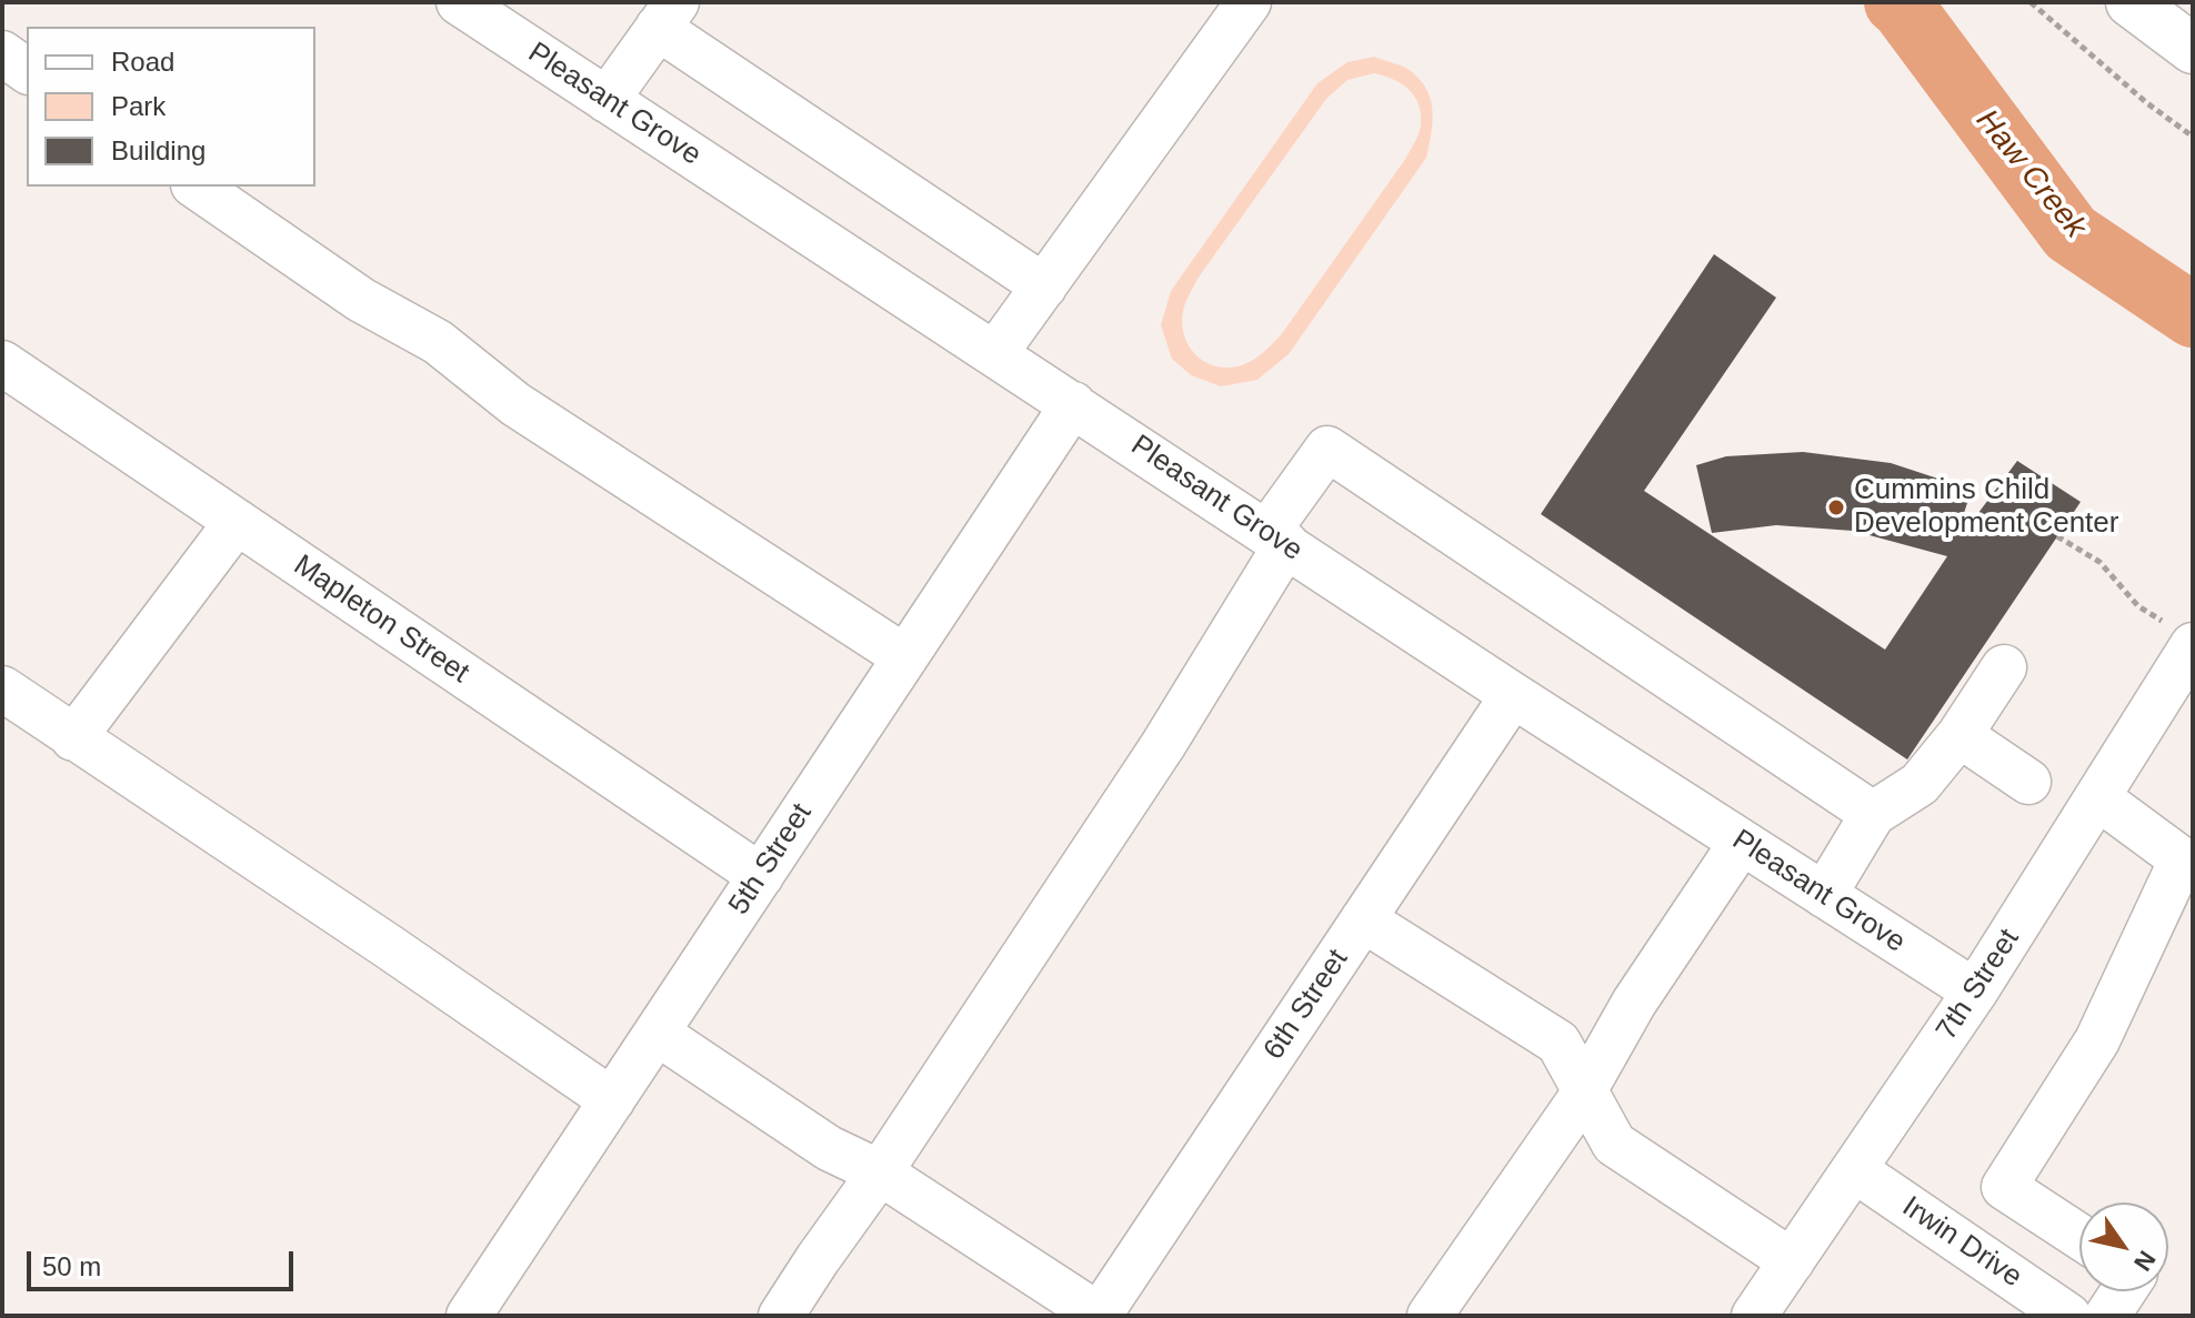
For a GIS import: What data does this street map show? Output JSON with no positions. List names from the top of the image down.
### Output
{
  "streets": {
    "street": [
      "Pleasant Grove",
      "Mapleton Street",
      "5th Street",
      "7th Street",
      "6th Street",
      "Irwin Drive"
    ]
  },
  "crossings": [
    ["Pleasant Grove", "5th Street"],
    ["Pleasant Grove", "7th Street"],
    ["Pleasant Grove", "6th Street"],
    ["Mapleton Street", "5th Street"],
    ["7th Street", "Irwin Drive"]
  ],
  "water": ["Haw Creek"],
  "places": ["Cummins Child Development Center"],
  "legend": ["Road", "Park", "Building"],
  "scale_bar": "50 m",
  "north": "bottom right"
}
